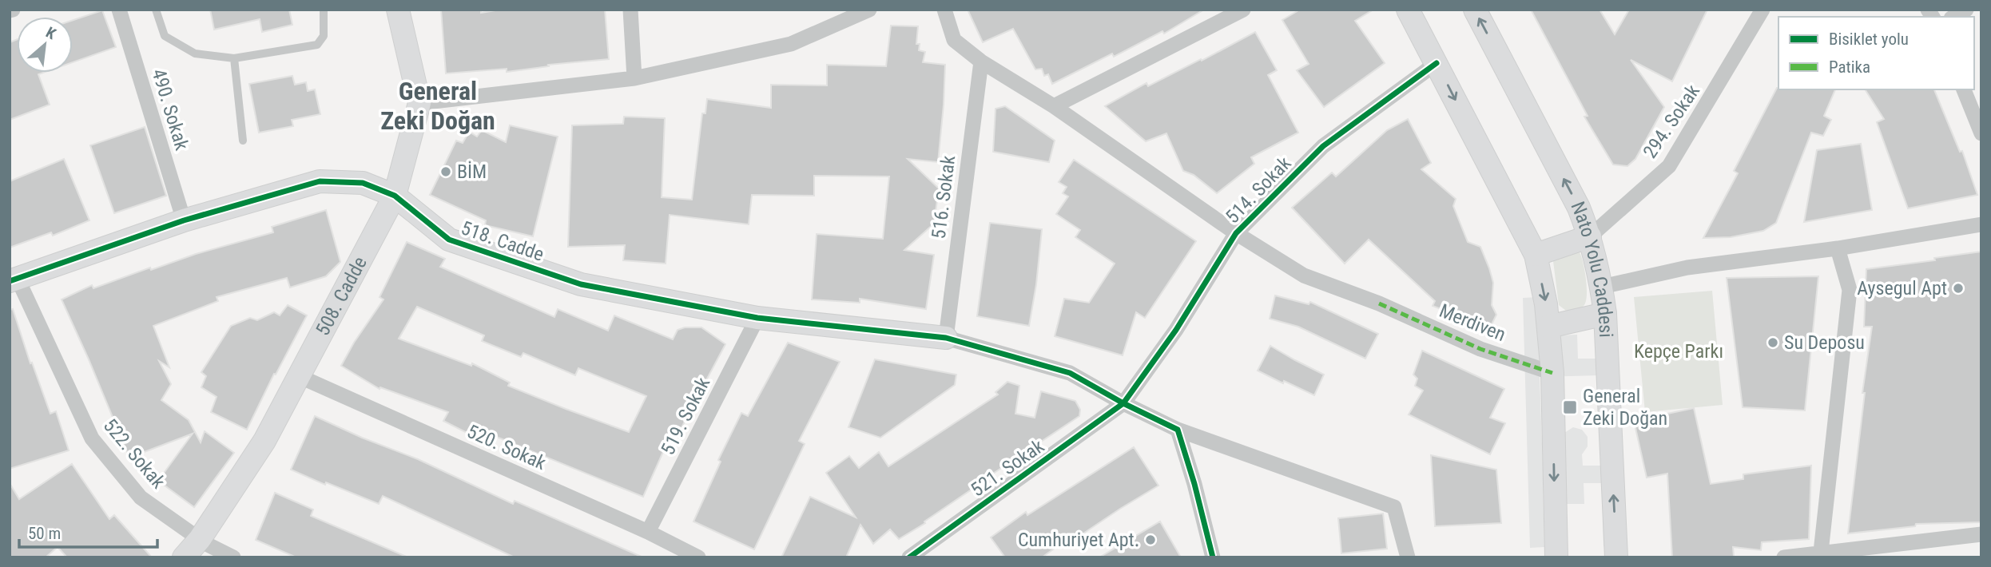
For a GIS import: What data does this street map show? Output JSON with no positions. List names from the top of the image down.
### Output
{
  "streets": {
    "street": [
      "490. Sokak",
      "294. Sokak",
      "514. Sokak",
      "516. Sokak",
      "518. Cadde",
      "Nato Yolu Caddesi",
      "508. Cadde",
      "Merdiven",
      "519. Sokak",
      "520. Sokak",
      "522. Sokak",
      "521. Sokak"
    ]
  },
  "crossings": [
    ["490. Sokak", "518. Cadde"],
    ["294. Sokak", "Nato Yolu Caddesi"],
    ["514. Sokak", "Merdiven"],
    ["514. Sokak", "521. Sokak"],
    ["516. Sokak", "518. Cadde"],
    ["516. Sokak", "Merdiven"],
    ["518. Cadde", "508. Cadde"],
    ["518. Cadde", "519. Sokak"],
    ["518. Cadde", "522. Sokak"],
    ["508. Cadde", "520. Sokak"],
    ["508. Cadde", "522. Sokak"],
    ["519. Sokak", "520. Sokak"]
  ],
  "districts": ["General Zeki Doğan"],
  "parks": ["Kepçe Parkı"],
  "places": {
    "other": [
      "BİM",
      "Aysegul Apt",
      "Su Deposu",
      "Cumhuriyet Apt."
    ],
    "transit": ["General Zeki Doğan"]
  },
  "legend": ["Bisiklet yolu", "Patika"],
  "scale_bar": "50 m",
  "north": "top right"
}
